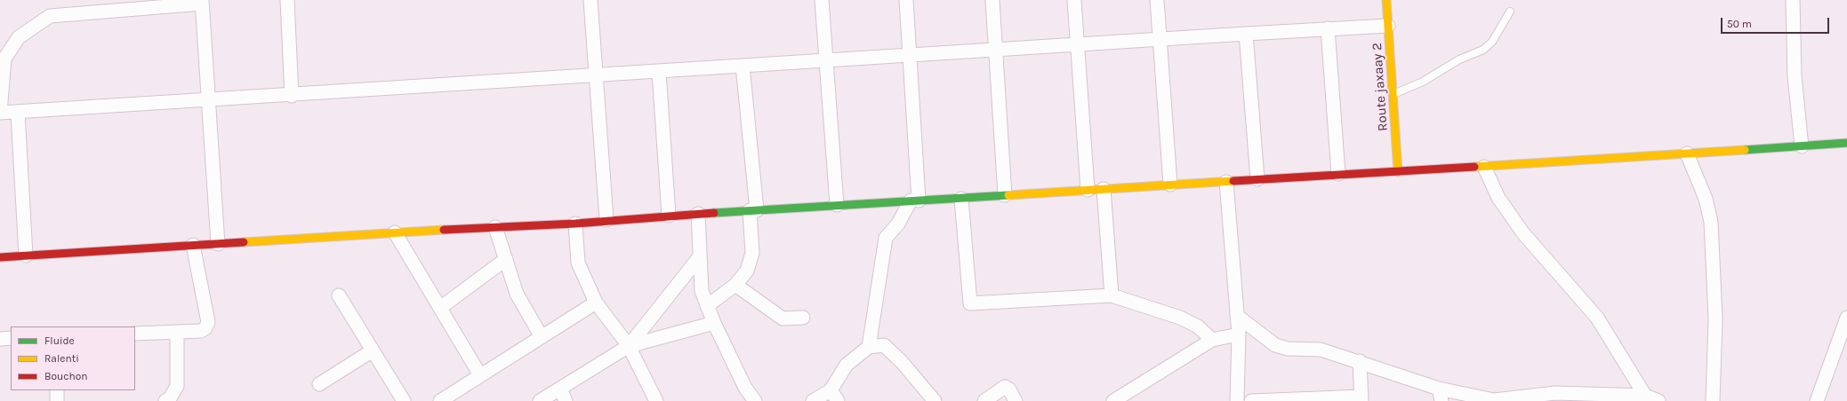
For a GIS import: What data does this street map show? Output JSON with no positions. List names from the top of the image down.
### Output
{
  "streets": {
    "street": ["Route jaxaay 2"]
  },
  "legend": ["Fluide", "Ralenti", "Bouchon"],
  "scale_bar": "50 m"
}
